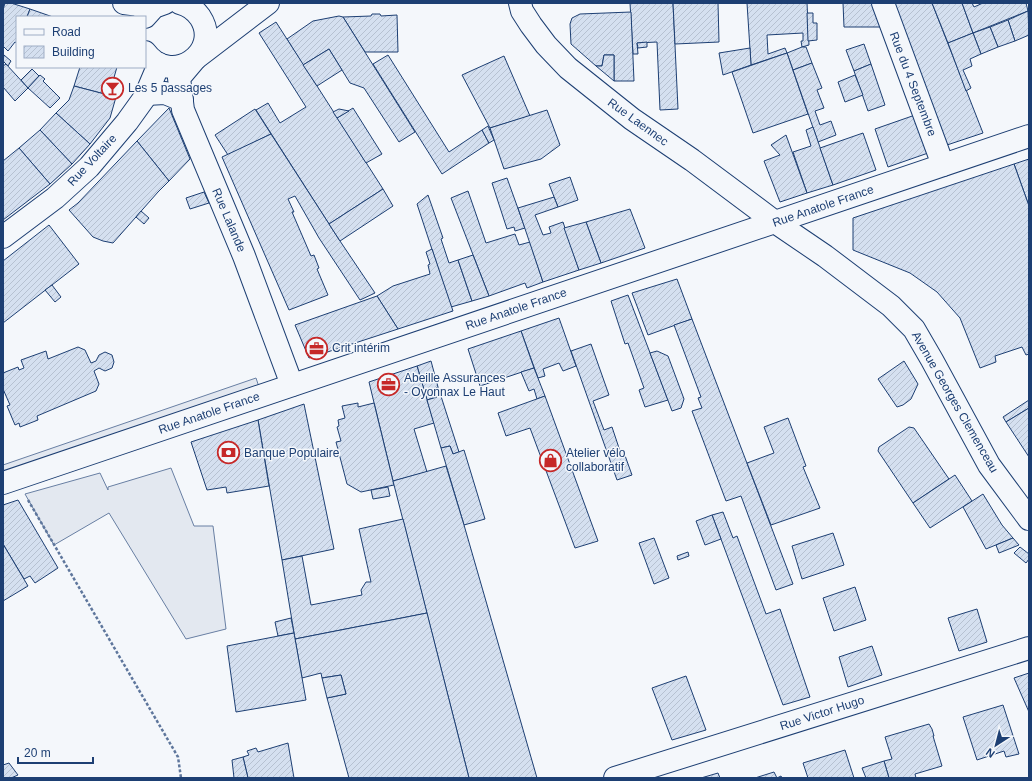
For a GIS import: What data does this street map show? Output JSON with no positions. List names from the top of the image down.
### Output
{
  "streets": {
    "main road": [
      "Rue du 4 Septembre",
      "Rue Laennec",
      "Rue Voltaire",
      "Rue Anatole France",
      "Rue Lalande",
      "Avenue Georges Clemenceau",
      "Rue Victor Hugo"
    ]
  },
  "crossings": [
    ["Rue du 4 Septembre", "Rue Anatole France"],
    ["Rue Laennec", "Rue Anatole France"],
    ["Rue Laennec", "Avenue Georges Clemenceau"],
    ["Rue Anatole France", "Rue Lalande"],
    ["Rue Anatole France", "Avenue Georges Clemenceau"]
  ],
  "places": {
    "bar": ["Les 5 passages"],
    "office": ["Crit intérim", "Abeille Assurances - Oyonnax Le Haut"],
    "bank": ["Banque Populaire"],
    "shop": ["Atelier vélo collaboratif"]
  },
  "legend": ["Road", "Building"],
  "scale_bar": "20 m",
  "north": "bottom left"
}
